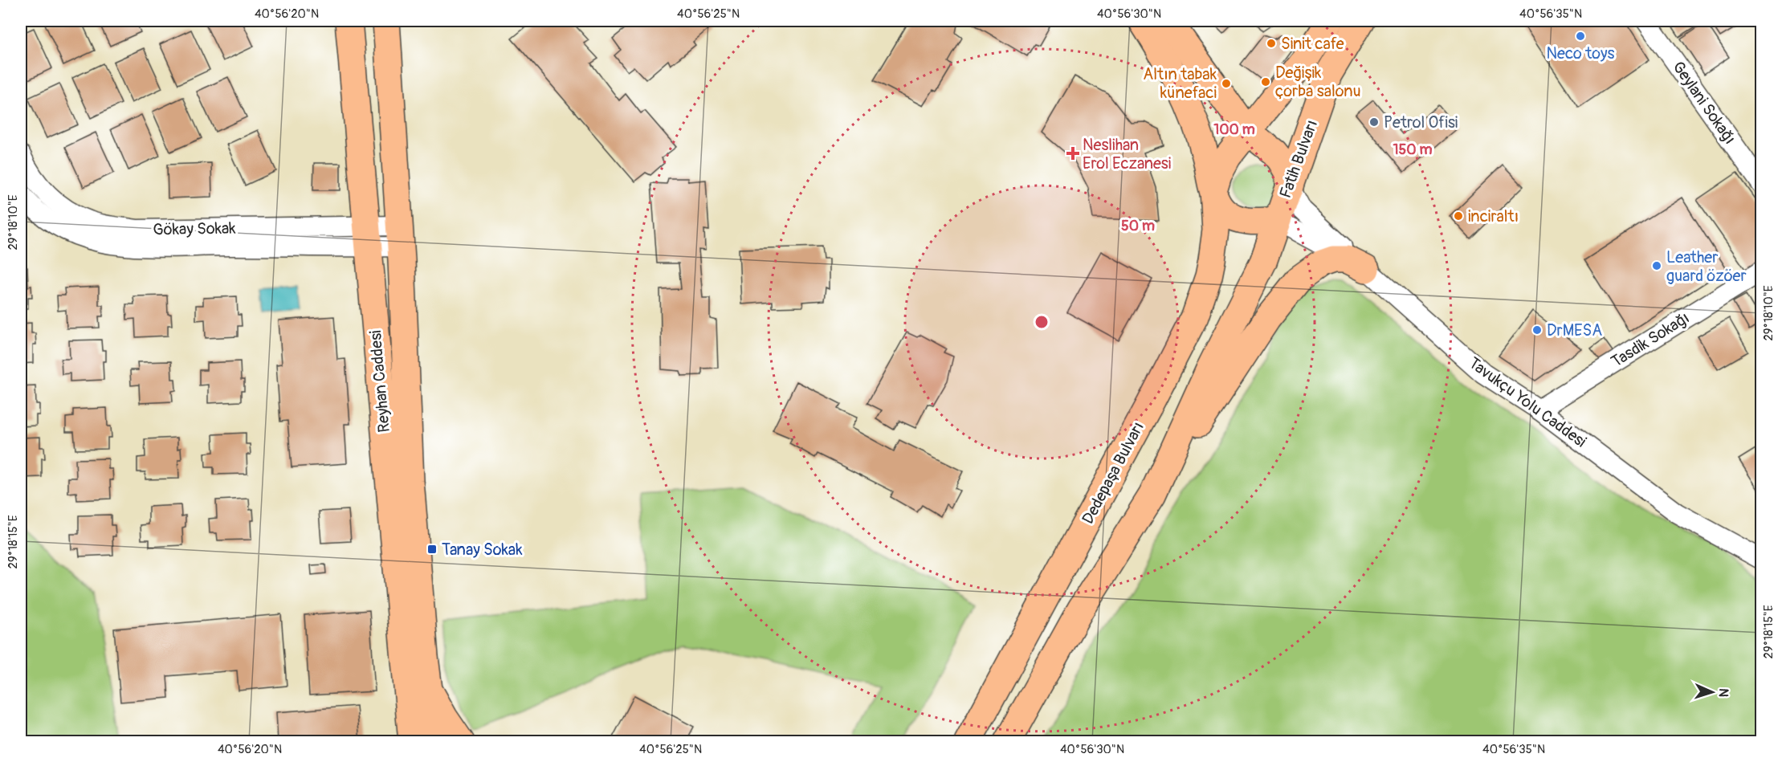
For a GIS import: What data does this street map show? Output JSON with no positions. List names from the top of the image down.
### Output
{
  "streets": {
    "main road": ["Fatih Bulvarı", "Reyhan Caddesi", "Dedepaşa Bulvarı"],
    "street": [
      "Geylani Sokağı",
      "Gökay Sokak",
      "Tasdik Sokağı",
      "Tavukçu Yolu Caddesi"
    ]
  },
  "crossings": [
    ["Fatih Bulvarı", "Tavukçu Yolu Caddesi"],
    ["Fatih Bulvarı", "Dedepaşa Bulvarı"],
    ["Gökay Sokak", "Reyhan Caddesi"],
    ["Tasdik Sokağı", "Tavukçu Yolu Caddesi"],
    ["Tavukçu Yolu Caddesi", "Dedepaşa Bulvarı"]
  ],
  "places": {
    "other": [
      "Neco toys",
      "Sinit cafe",
      "Değişik çorba salonu",
      "Altın tabak künefaci",
      "Petrol Ofisi",
      "inciraltı",
      "Leather guard özöer",
      "DrMESA"
    ],
    "health": ["Neslihan Erol Eczanesi"],
    "transit": ["Tanay Sokak"]
  },
  "north": "right",
  "coordinates": [
    "40°56'20\"N",
    "40°56'25\"N",
    "40°56'30\"N",
    "40°56'35\"N",
    "29°18'10\"E",
    "29°18'15\"E"
  ],
  "rings": ["100 m", "150 m", "50 m"]
}
